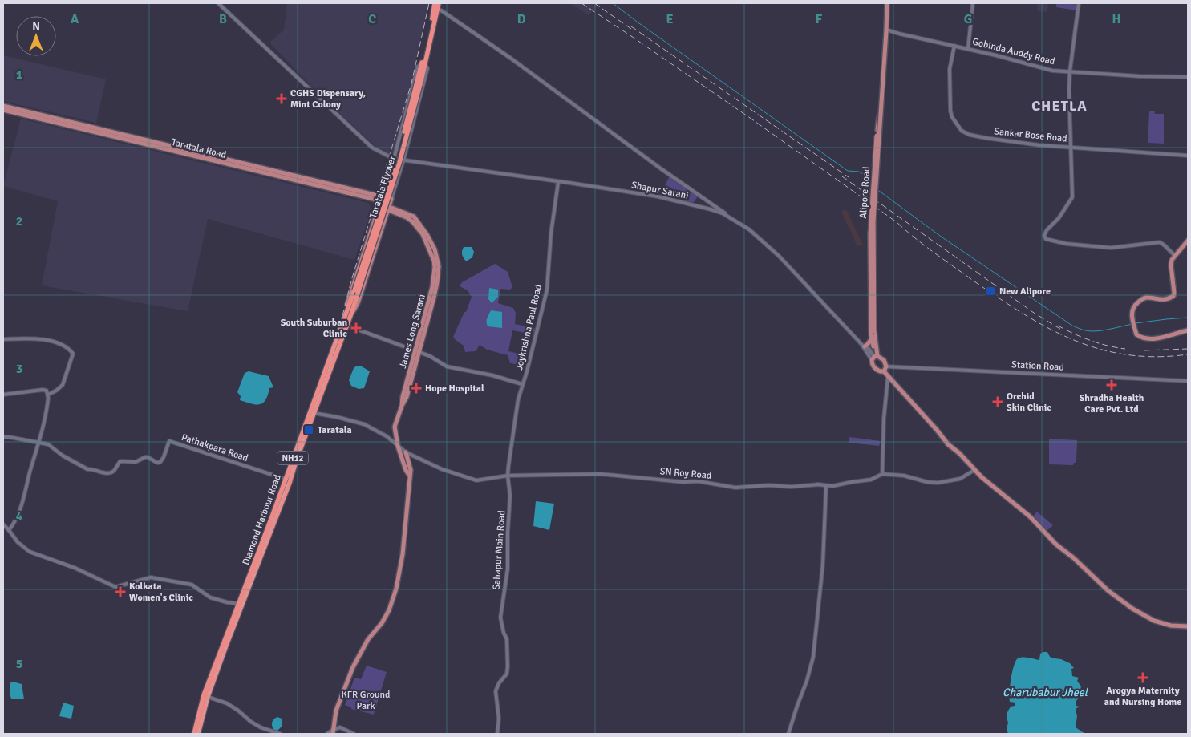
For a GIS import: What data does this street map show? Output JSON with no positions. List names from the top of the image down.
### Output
{
  "streets": {
    "highway": ["Taratala Flyover", "NH12", "Diamond Harbour Road"],
    "main road": ["Taratala Road", "Alipore Road"],
    "street": [
      "Gobinda Auddy Road",
      "Sankar Bose Road",
      "Shapur Sarani",
      "Joykrishna Paul Road",
      "Station Road",
      "Pathakpara Road",
      "SN Roy Road",
      "Sahapur Main Road"
    ]
  },
  "crossings": [
    ["Gobinda Auddy Road", "Sankar Bose Road"],
    ["Gobinda Auddy Road", "Alipore Road"],
    ["Taratala Flyover", "NH12"],
    ["Taratala Flyover", "Diamond Harbour Road"],
    ["Shapur Sarani", "Alipore Road"],
    ["Shapur Sarani", "Joykrishna Paul Road"],
    ["Joykrishna Paul Road", "SN Roy Road"],
    ["Joykrishna Paul Road", "Sahapur Main Road"],
    ["Pathakpara Road", "Diamond Harbour Road"],
    ["SN Roy Road", "Diamond Harbour Road"],
    ["SN Roy Road", "Sahapur Main Road"]
  ],
  "districts": ["CHETLA"],
  "water": ["Charubabur Jheel"],
  "parks": ["KFR Ground Park"],
  "places": {
    "health": [
      "CGHS Dispensary, Mint Colony",
      "South Suburban Clinic",
      "Shradha Health Care Pvt. Ltd",
      "Hope Hospital",
      "Orchid Skin Clinic",
      "Kolkata Women's Clinic",
      "Arogya Maternity and Nursing Home"
    ],
    "transit": ["New Alipore", "Taratala"]
  },
  "north": "top",
  "grid": {
    "columns": [
      "A",
      "B",
      "C",
      "D",
      "E",
      "F",
      "G",
      "H"
    ],
    "rows": [
      "1",
      "2",
      "3",
      "4",
      "5"
    ]
  }
}
